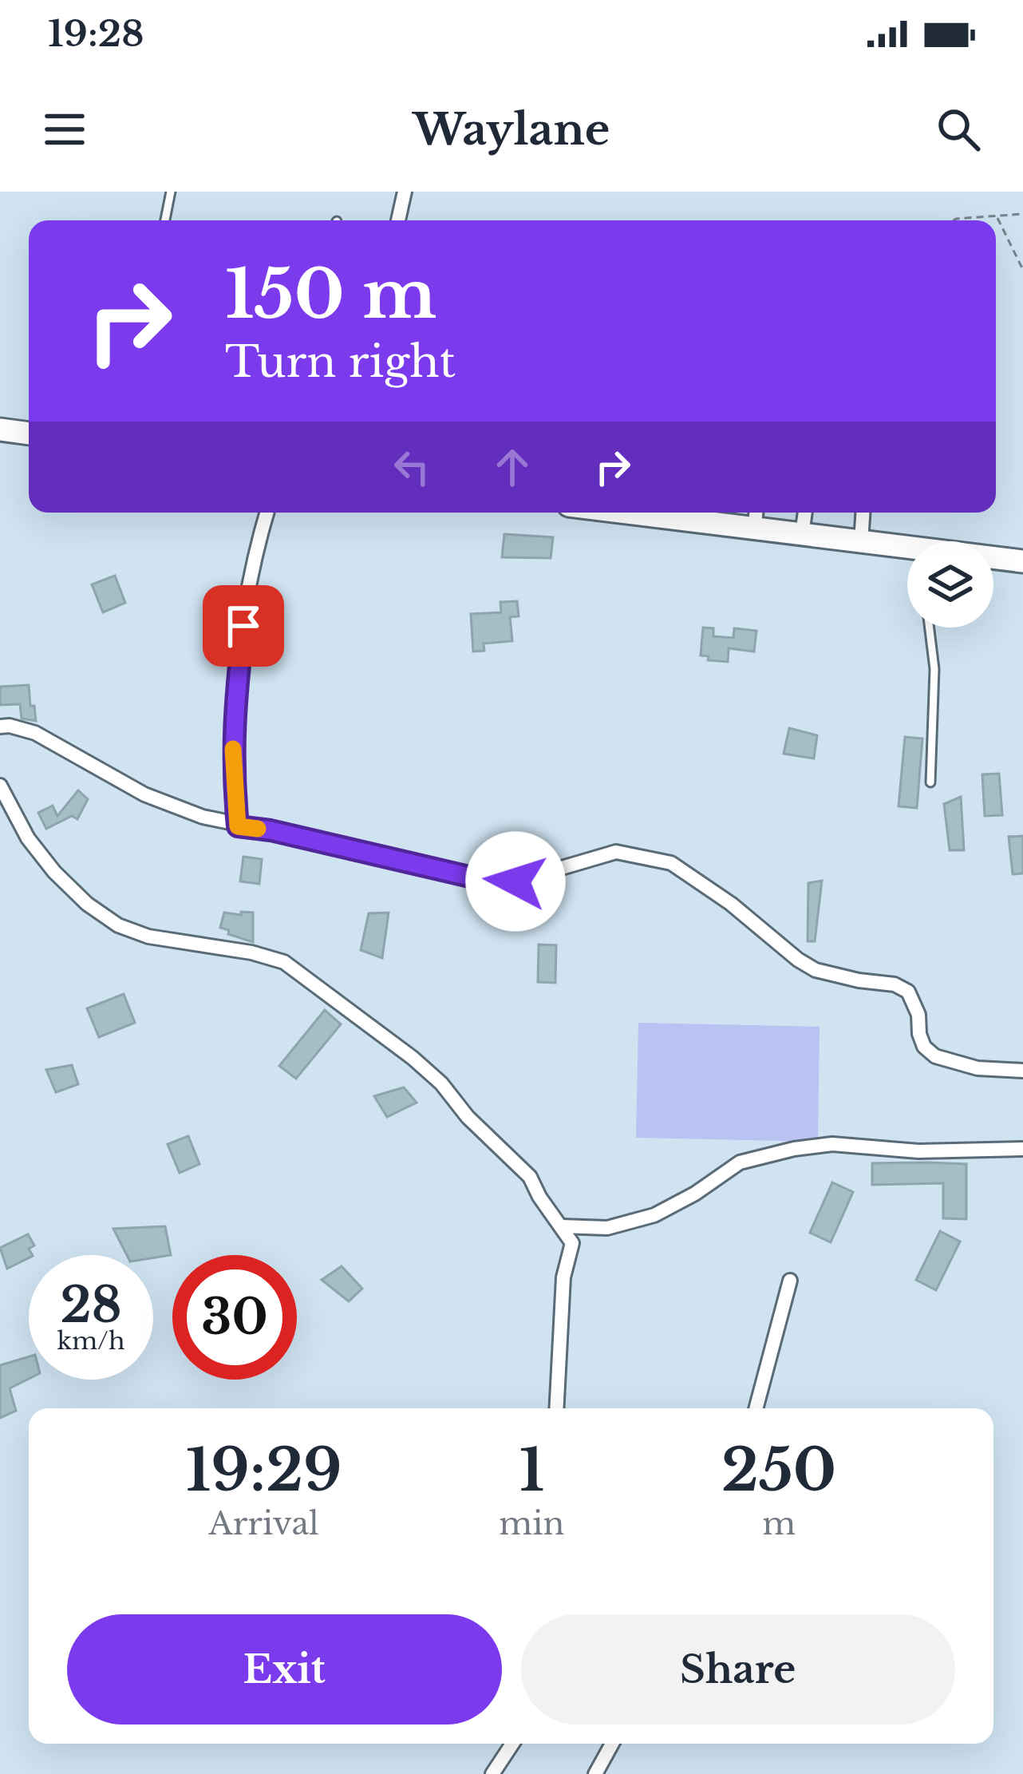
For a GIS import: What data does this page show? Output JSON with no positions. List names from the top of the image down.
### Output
{
  "page": {
    "status": "19:28",
    "header": "Waylane",
    "turn": ["150 m", "Turn right"],
    "speed": "28 km/h",
    "limit": "30",
    "eta": [
      "19:29",
      "Arrival",
      "1",
      "min",
      "250",
      "m"
    ],
    "buttons": ["Exit", "Share"]
  }
}
